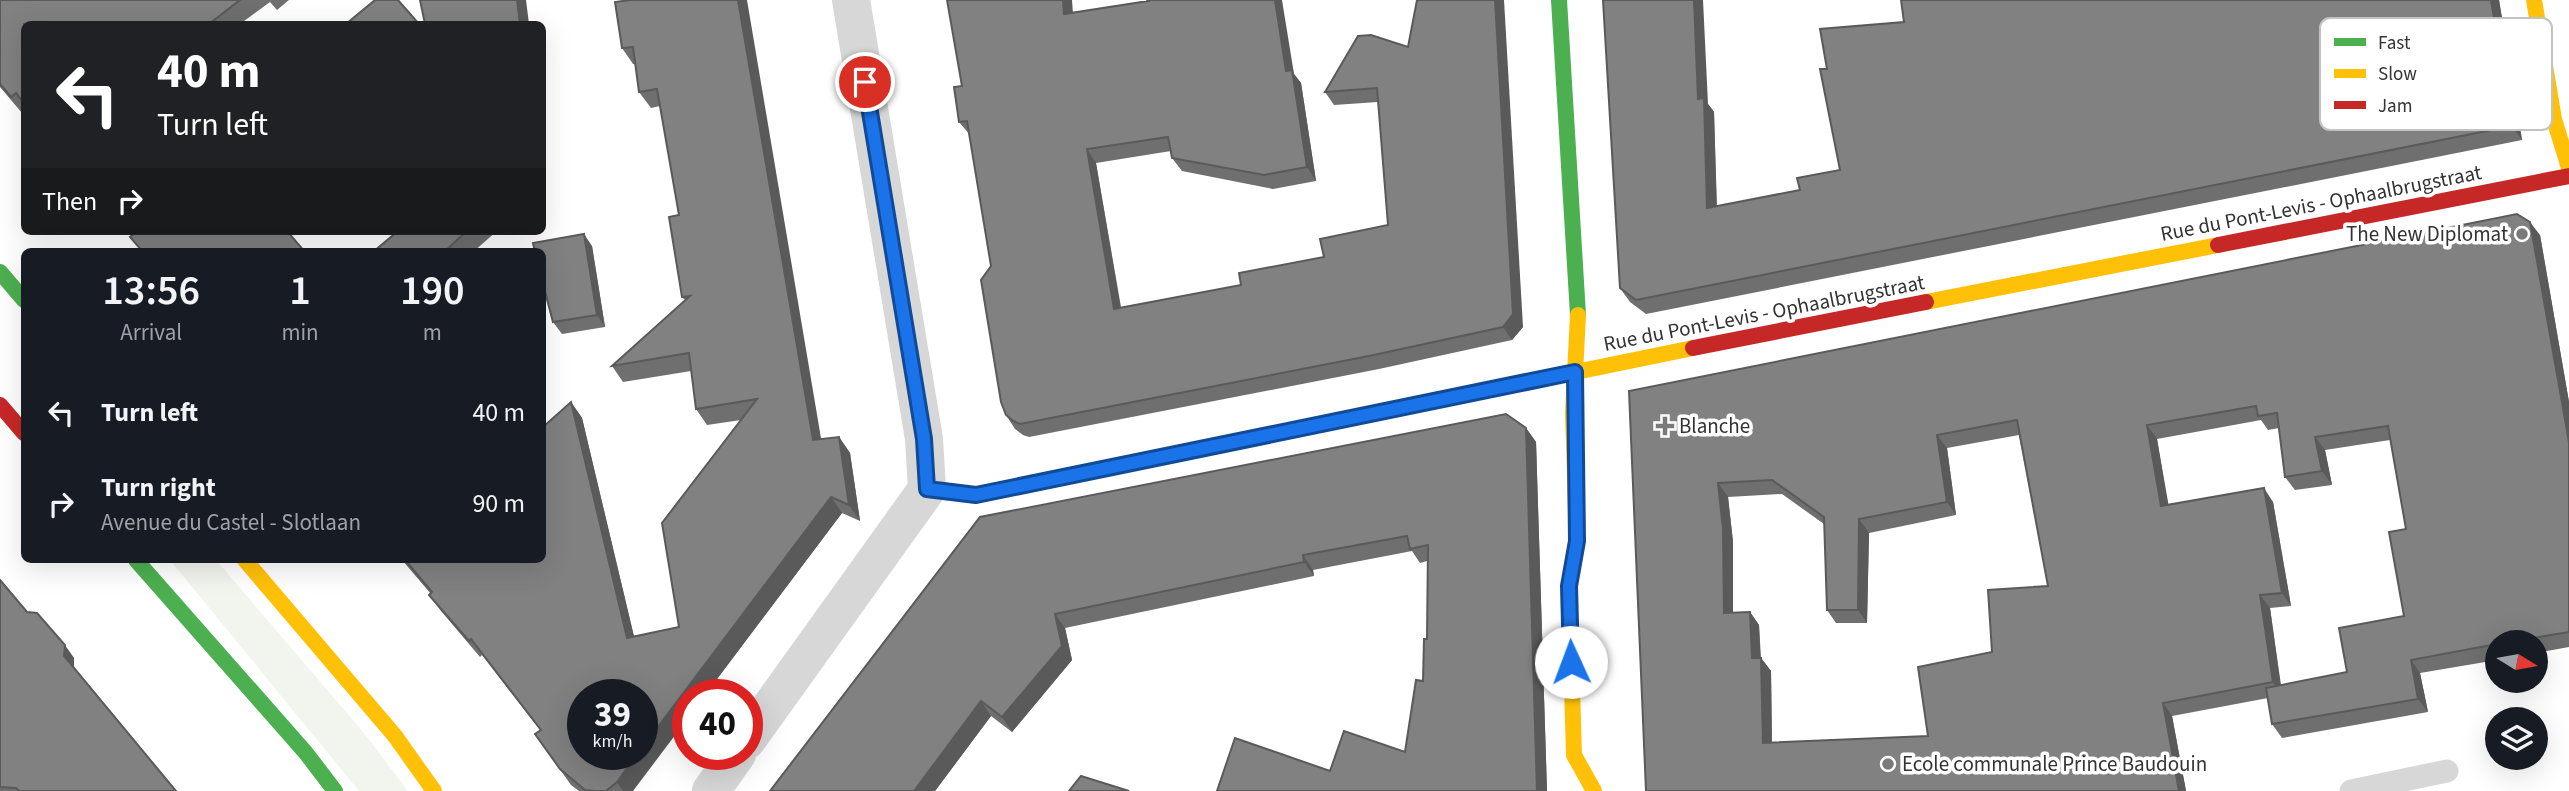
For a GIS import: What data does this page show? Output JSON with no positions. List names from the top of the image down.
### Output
{
  "streets": {
    "street": ["Rue du Pont-Levis - Ophaalbrugstraat"]
  },
  "places": {
    "other": ["The New Diplomat", "Ecole communale Prince Baudouin"],
    "health": ["Blanche"]
  },
  "legend": ["Fast", "Slow", "Jam"],
  "north": "right",
  "page": {
    "turn": ["40 m", "Turn left"],
    "then": "Then",
    "eta": [
      "13:56",
      "Arrival",
      "1",
      "min",
      "190",
      "m"
    ],
    "list": [
      {
        "name": "Turn left",
        "value": "40 m"
      },
      {
        "name": "Turn right",
        "note": "Avenue du Castel - Slotlaan",
        "value": "90 m"
      }
    ],
    "speed": "39 km/h",
    "limit": "40"
  }
}
